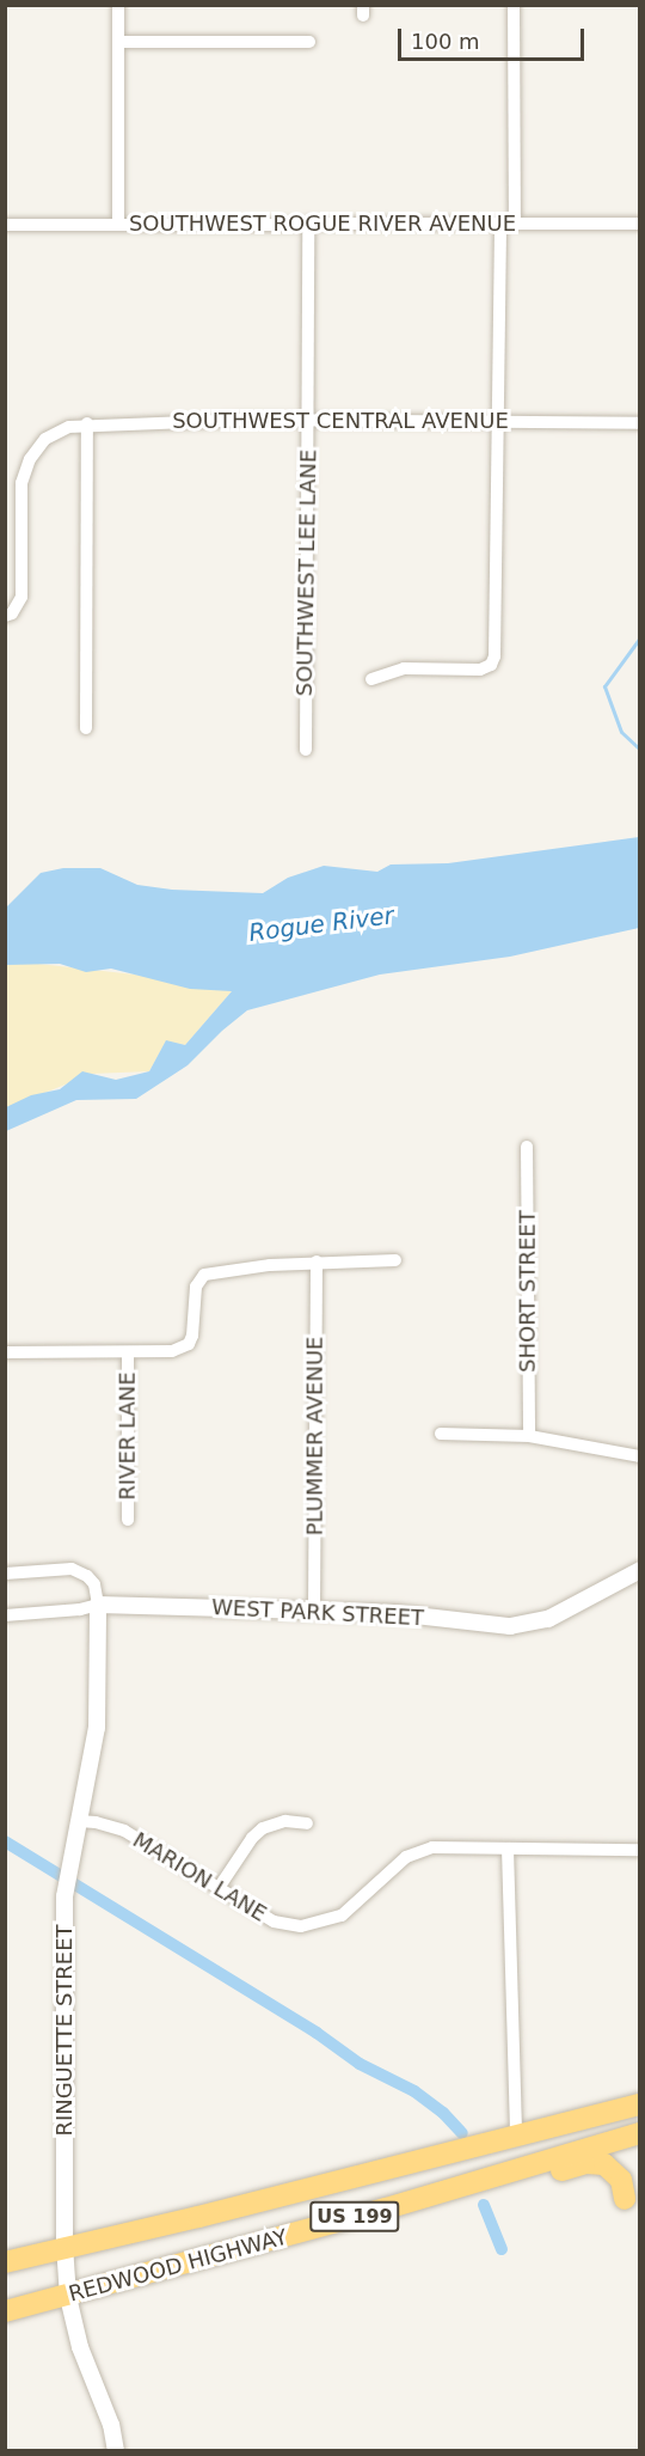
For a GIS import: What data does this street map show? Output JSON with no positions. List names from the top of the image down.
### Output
{
  "streets": {
    "highway": ["US 199", "REDWOOD HIGHWAY"],
    "street": [
      "SOUTHWEST ROGUE RIVER AVENUE",
      "SOUTHWEST CENTRAL AVENUE",
      "SOUTHWEST LEE LANE",
      "SHORT STREET",
      "RIVER LANE",
      "PLUMMER AVENUE",
      "WEST PARK STREET",
      "MARION LANE",
      "RINGUETTE STREET"
    ]
  },
  "crossings": [
    ["SOUTHWEST ROGUE RIVER AVENUE", "SOUTHWEST LEE LANE"],
    ["SOUTHWEST CENTRAL AVENUE", "SOUTHWEST LEE LANE"],
    ["PLUMMER AVENUE", "WEST PARK STREET"],
    ["WEST PARK STREET", "RINGUETTE STREET"],
    ["MARION LANE", "RINGUETTE STREET"],
    ["RINGUETTE STREET", "REDWOOD HIGHWAY"]
  ],
  "water": ["Rogue River"],
  "scale_bar": "100 m"
}
